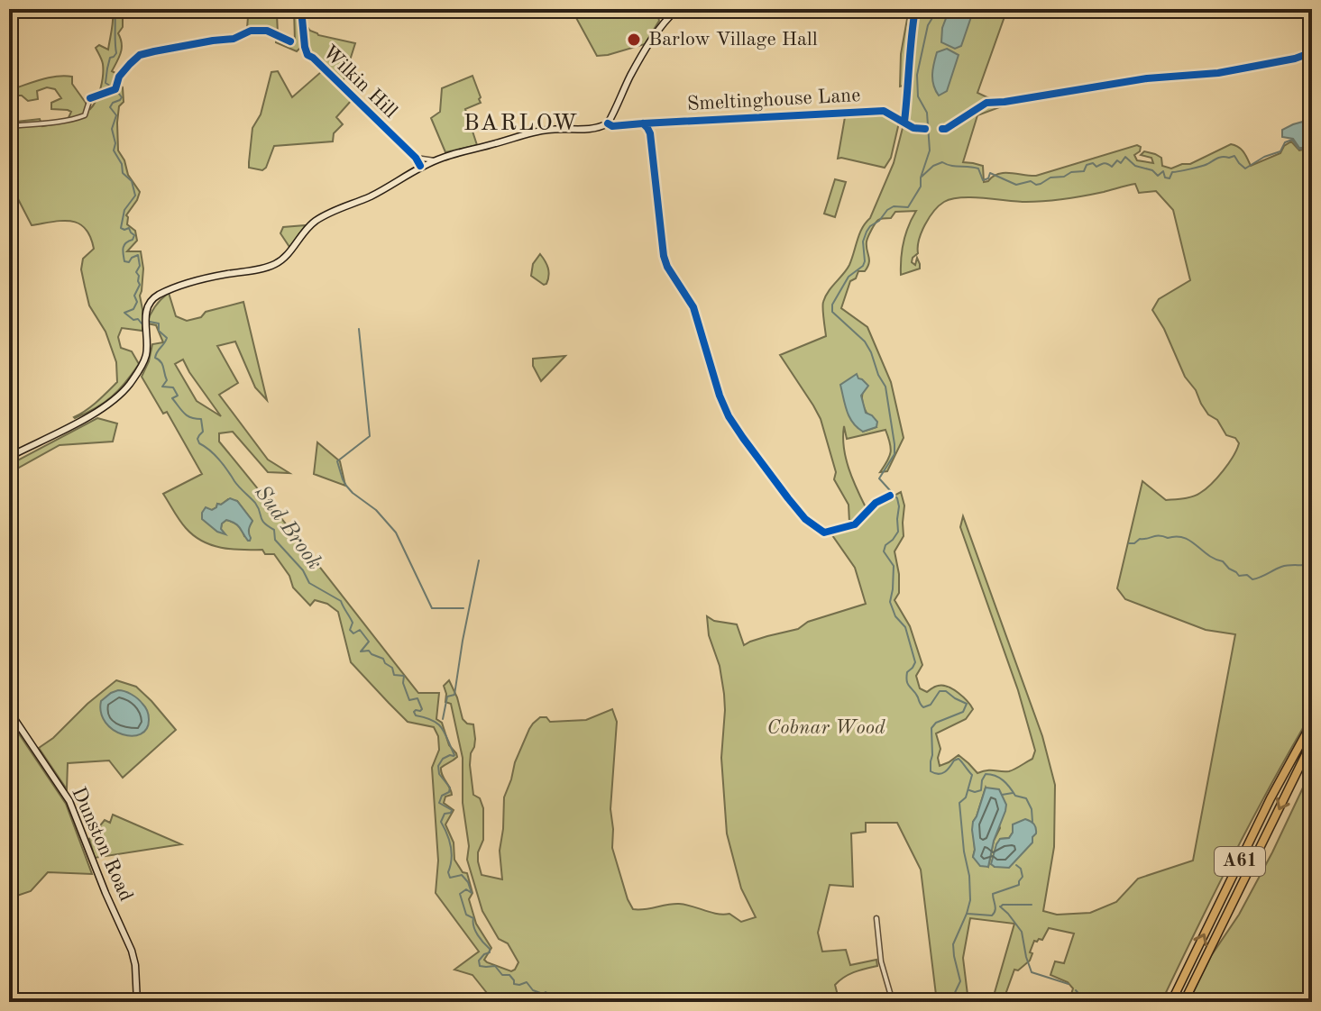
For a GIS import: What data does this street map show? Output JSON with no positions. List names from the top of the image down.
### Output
{
  "streets": {
    "highway": ["A61"],
    "main road": ["Dunston Road"],
    "street": ["Wilkin Hill", "Smeltinghouse Lane"]
  },
  "districts": ["BARLOW"],
  "water": ["Sud Brook"],
  "parks": ["Cobnar Wood"],
  "places": ["Barlow Village Hall"]
}
